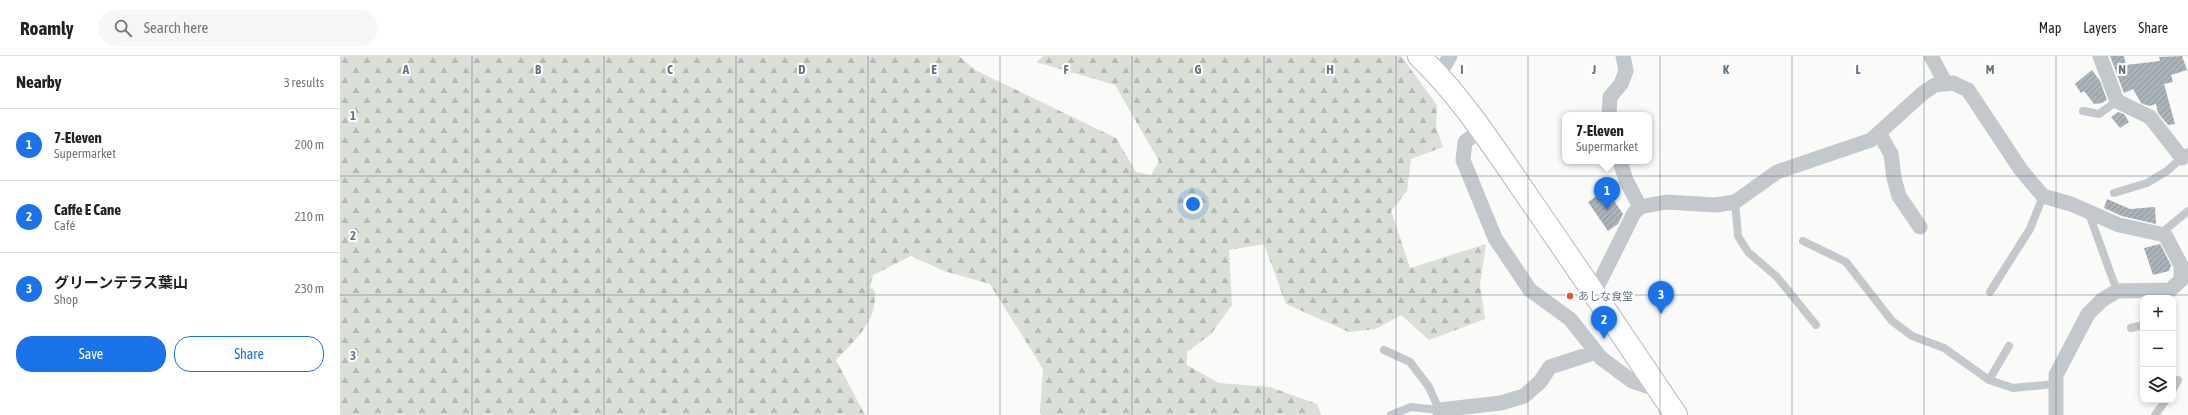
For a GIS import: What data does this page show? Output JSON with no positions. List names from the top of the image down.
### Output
{
  "places": ["あしな食堂"],
  "page": {
    "header": "Roamly",
    "search": "Search here",
    "nav": ["Map", "Layers", "Share"],
    "heading": ["Nearby", "3 results"],
    "list": [
      {
        "mark": "1",
        "name": "7-Eleven",
        "note": "Supermarket",
        "value": "200 m"
      },
      {
        "mark": "2",
        "name": "Caffe E Cane",
        "note": "Café",
        "value": "210 m"
      },
      {
        "mark": "3",
        "name": "グリーンテラス葉山",
        "note": "Shop",
        "value": "230 m"
      }
    ],
    "popup": ["7-Eleven", "Supermarket"],
    "pins": ["1", "3", "2"],
    "map_buttons": ["+", "−"],
    "buttons": ["Save", "Share"]
  },
  "grid": {
    "columns": [
      "A",
      "B",
      "C",
      "D",
      "E",
      "F",
      "G",
      "H",
      "I",
      "J",
      "K",
      "L",
      "M",
      "N"
    ],
    "rows": ["1", "2", "3"]
  }
}
